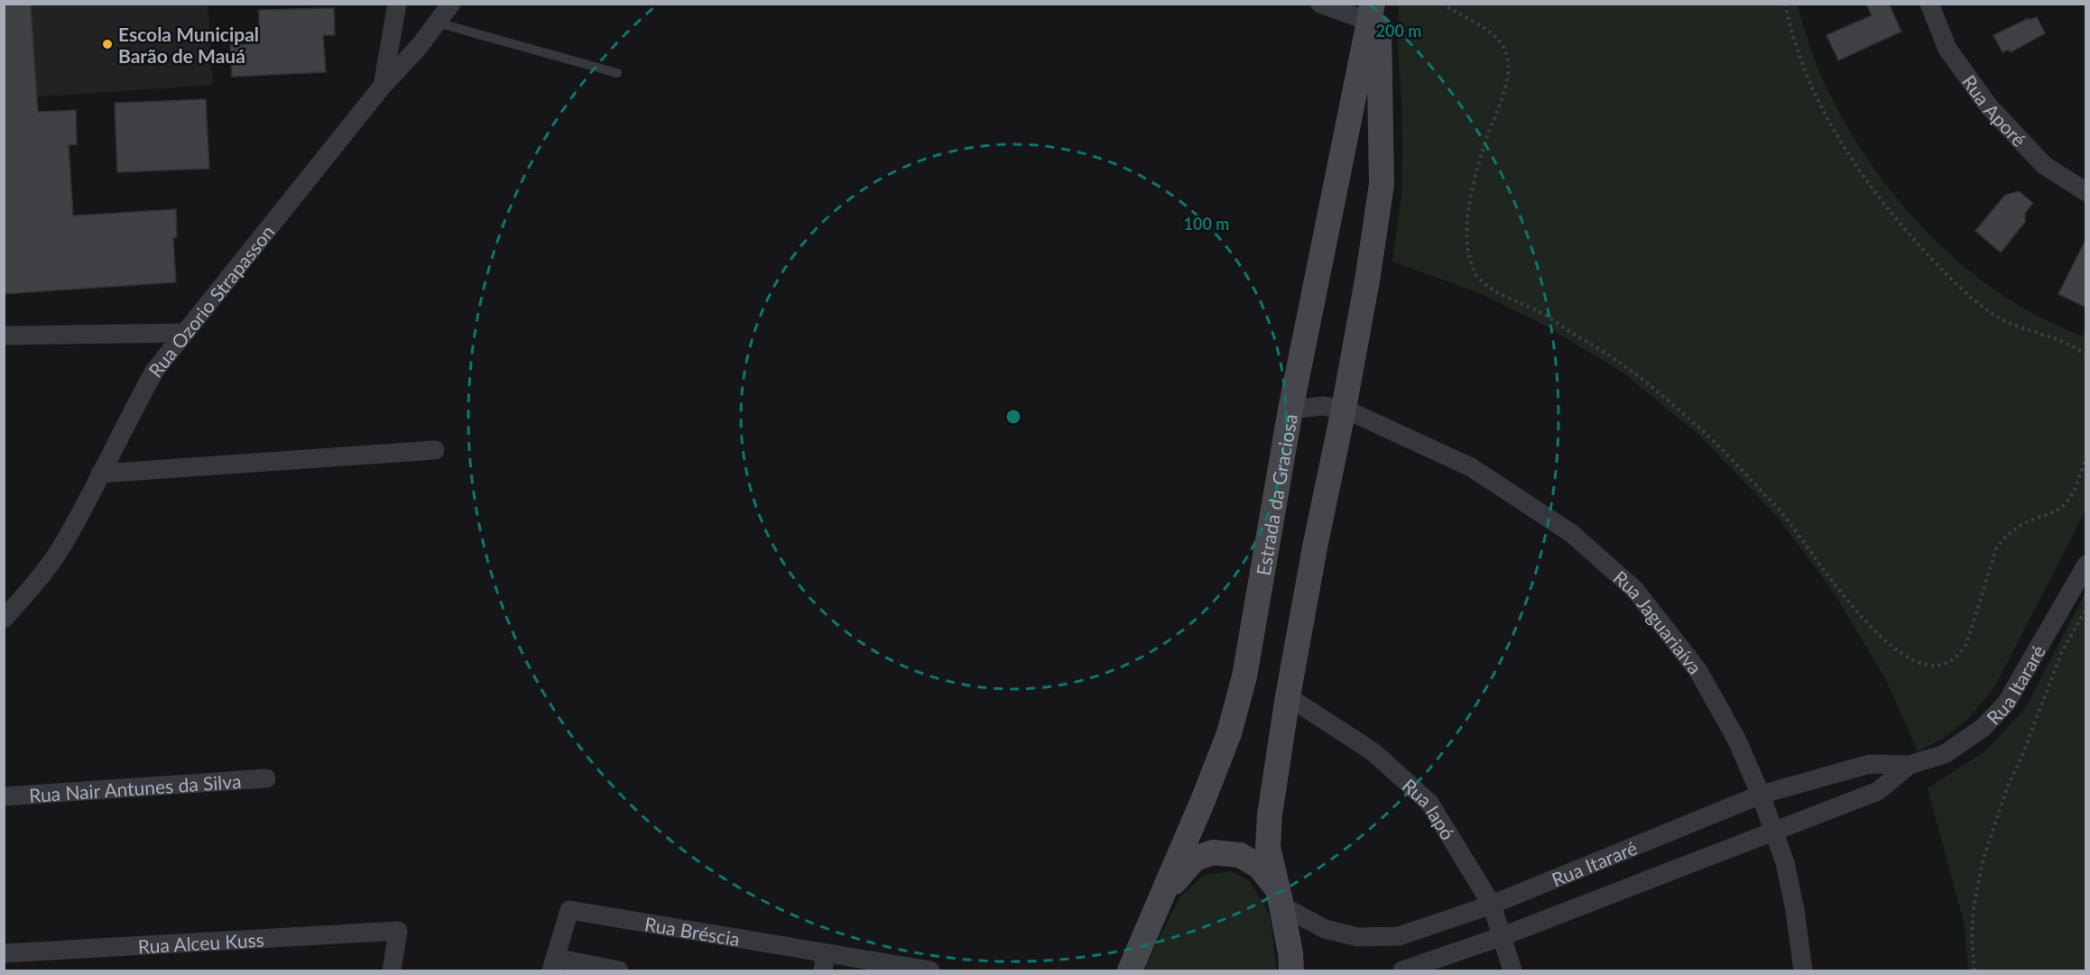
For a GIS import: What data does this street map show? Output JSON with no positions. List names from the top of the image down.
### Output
{
  "streets": {
    "main road": ["Estrada da Graciosa"],
    "street": [
      "Rua Aporé",
      "Rua Ozorio Strapasson",
      "Rua Jaguariaíva",
      "Rua Itararé",
      "Rua Nair Antunes da Silva",
      "Rua Iapó",
      "Rua Bréscia",
      "Rua Alceu Kuss"
    ]
  },
  "crossings": [
    ["Rua Jaguariaíva", "Rua Itararé"],
    ["Rua Itararé", "Rua Iapó"]
  ],
  "places": ["Escola Municipal Barão de Mauá"],
  "rings": ["200 m", "100 m"]
}
